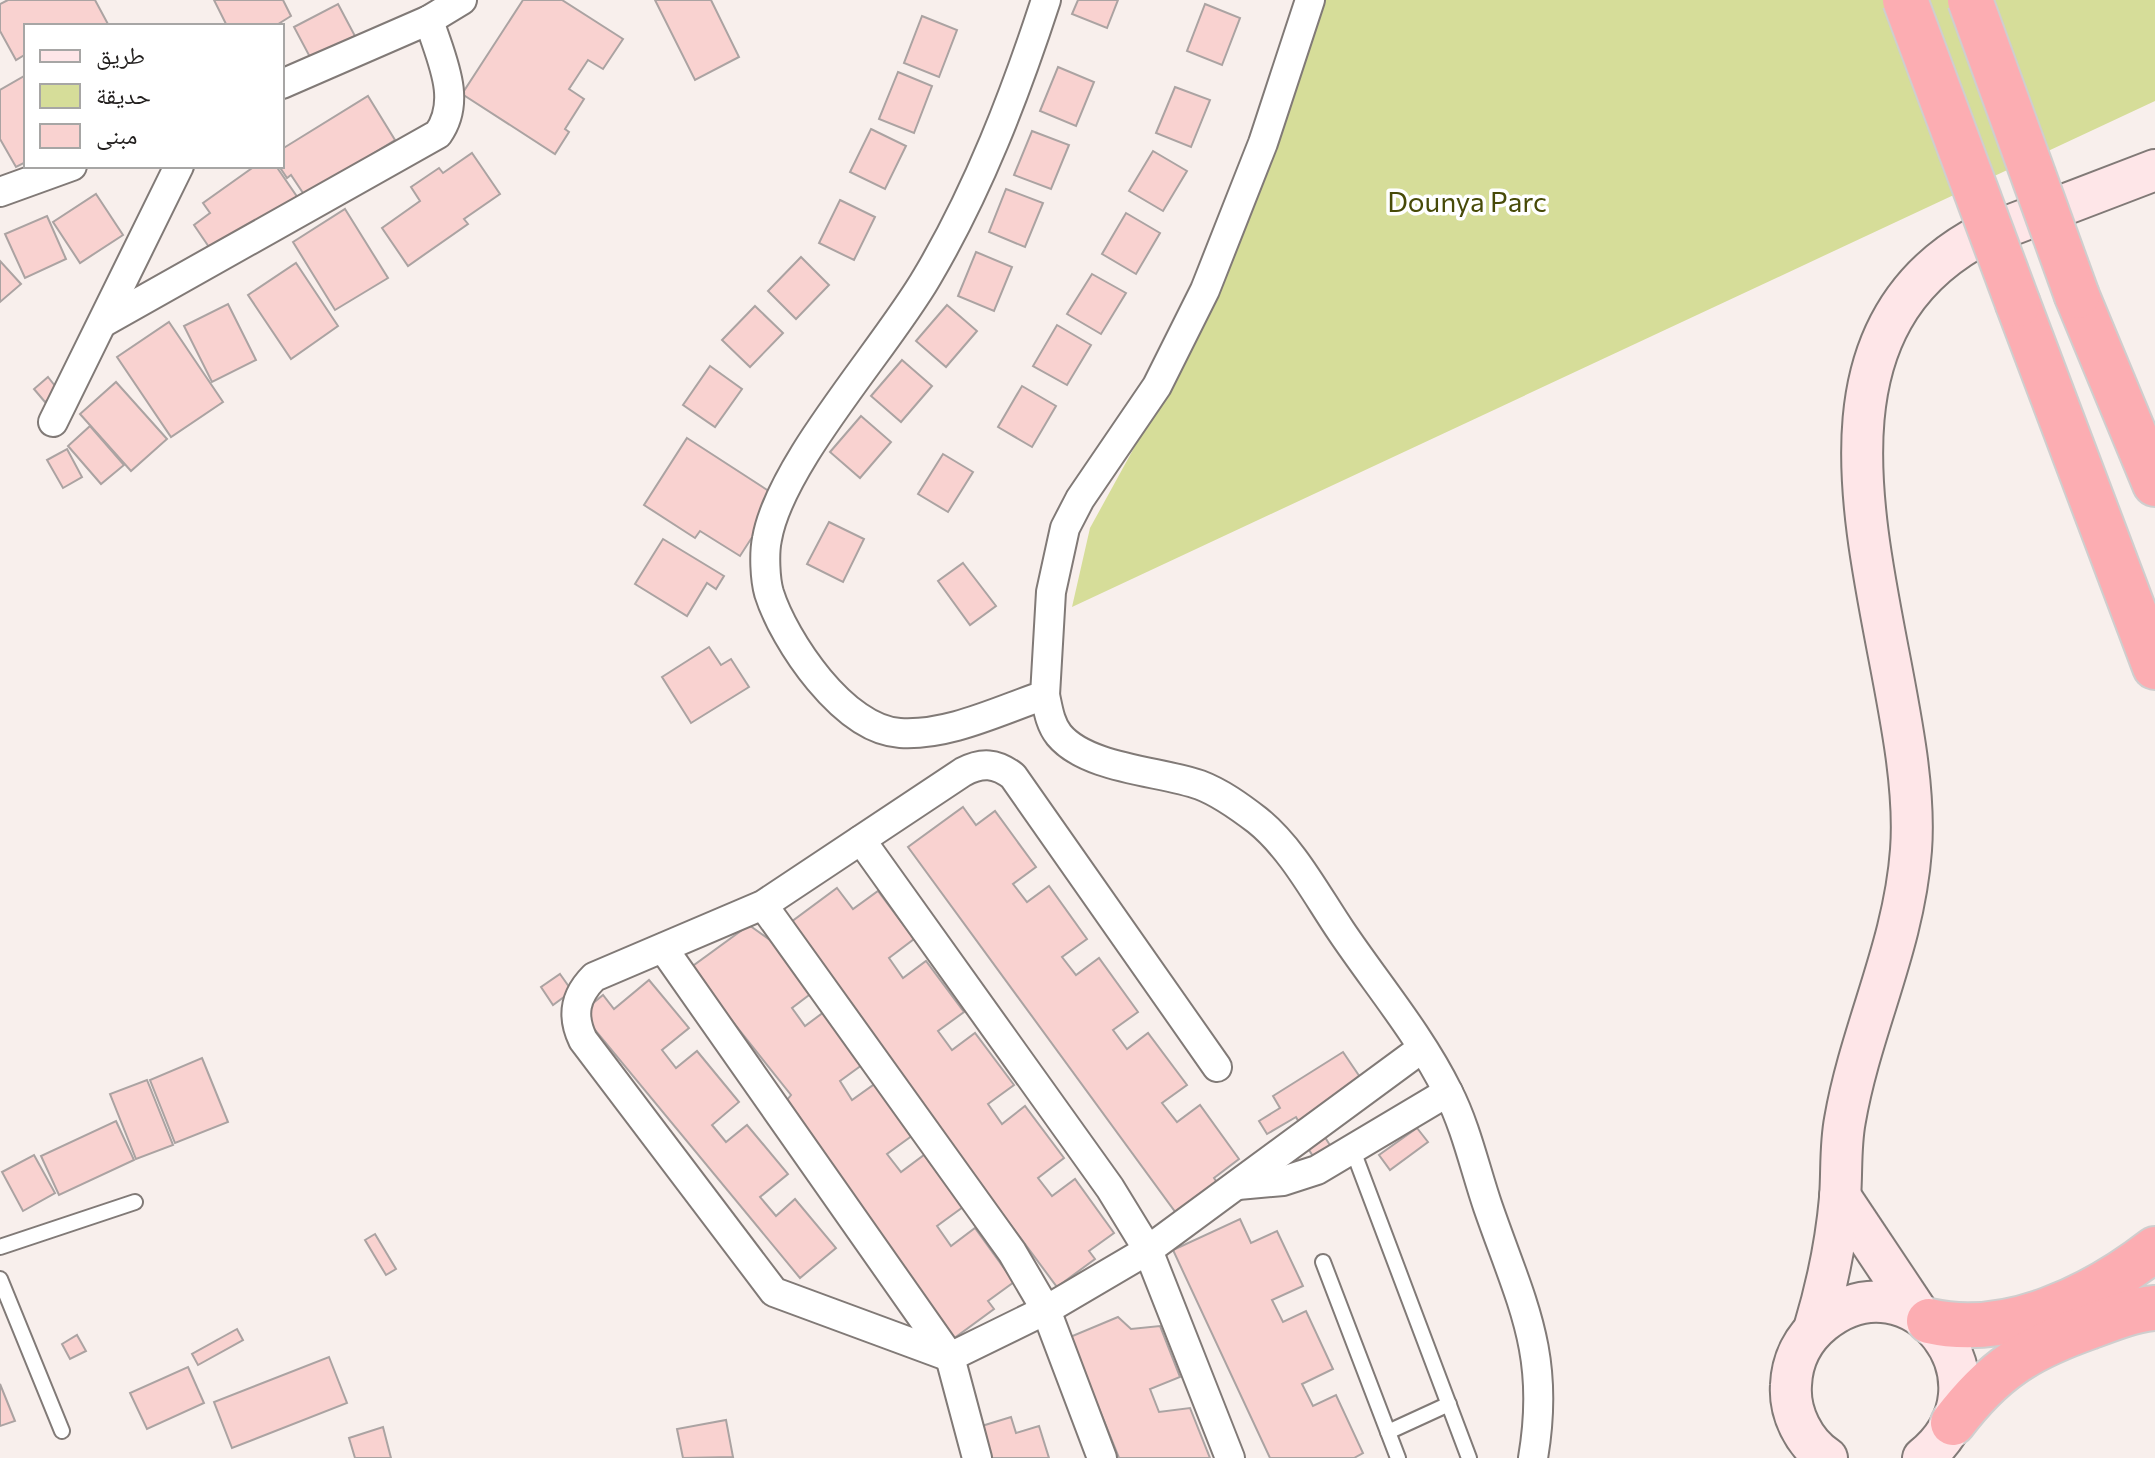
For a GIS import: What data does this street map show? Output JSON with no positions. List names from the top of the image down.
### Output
{
  "parks": ["Dounya Parc"],
  "legend": ["طريق", "حديقة", "مبنى"]
}
